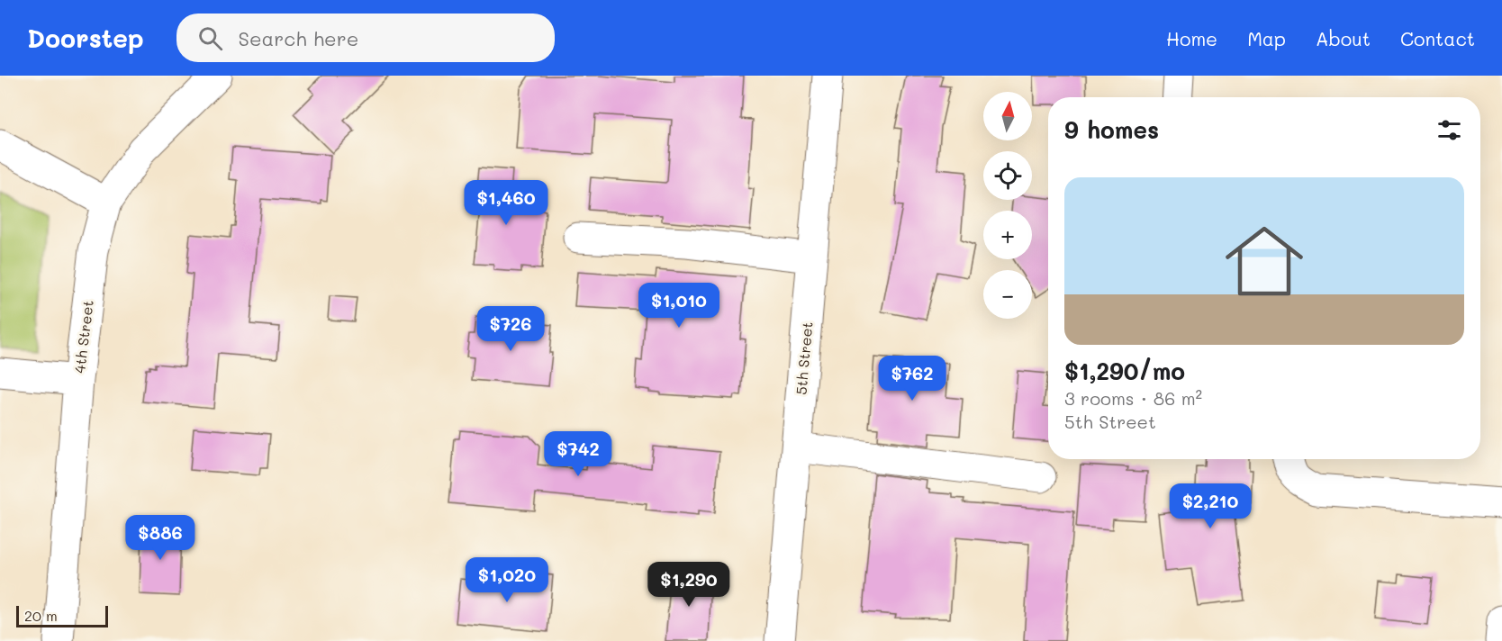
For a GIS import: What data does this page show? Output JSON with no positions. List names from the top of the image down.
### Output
{
  "streets": {
    "street": ["4th Street", "5th Street"]
  },
  "scale_bar": "20 m",
  "north": "top",
  "page": {
    "header": "Doorstep",
    "search": "Search here",
    "nav": [
      "Home",
      "Map",
      "About",
      "Contact"
    ],
    "map_buttons": ["+", "−"],
    "heading": "9 homes",
    "list": [
      {
        "name": "$1,290/mo",
        "note": "3 rooms · 86 m² · 5th Street"
      }
    ],
    "price": [
      "$1,460",
      "$1,010",
      "$726",
      "$762",
      "$742",
      "$2,210",
      "$886",
      "$1,020",
      "$1,290"
    ],
    "scale": "20 m"
  }
}
